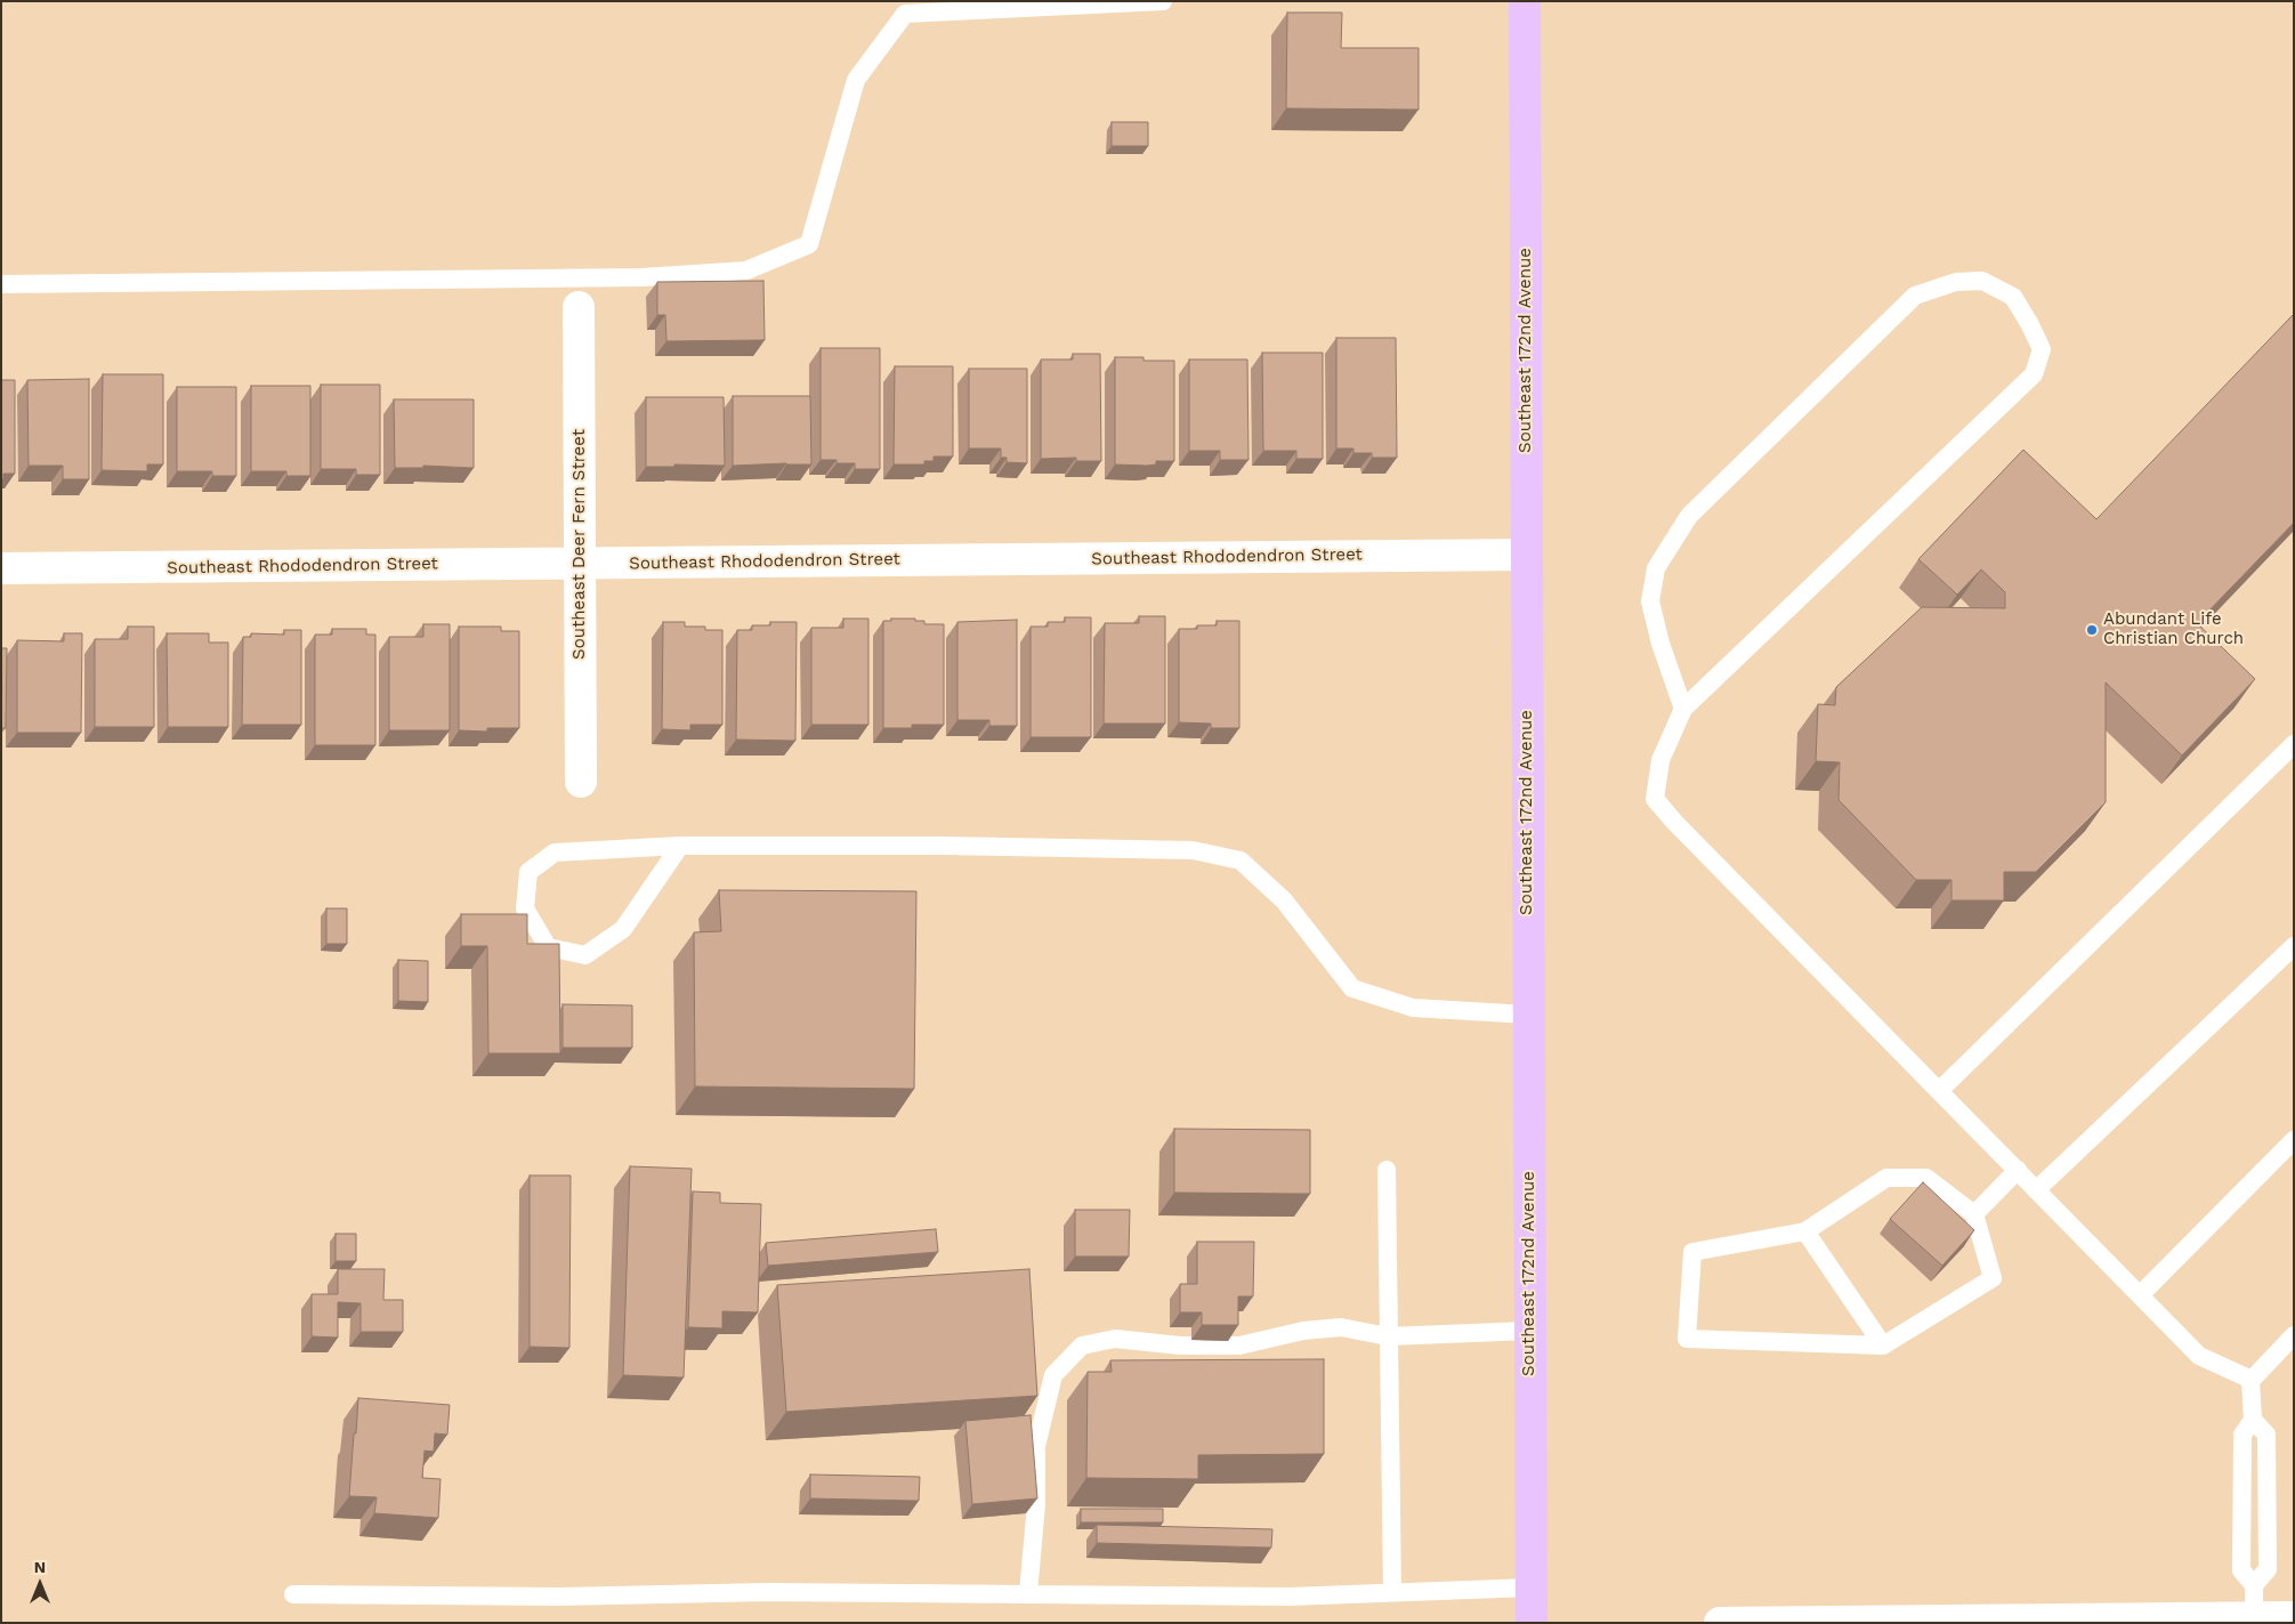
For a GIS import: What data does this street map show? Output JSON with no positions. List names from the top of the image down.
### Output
{
  "streets": {
    "main road": ["Southeast 172nd Avenue"],
    "street": ["Southeast Deer Fern Street", "Southeast Rhododendron Street"]
  },
  "crossings": [
    ["Southeast 172nd Avenue", "Southeast Rhododendron Street"],
    ["Southeast Deer Fern Street", "Southeast Rhododendron Street"]
  ],
  "places": ["Abundant Life Christian Church"],
  "north": "top"
}
